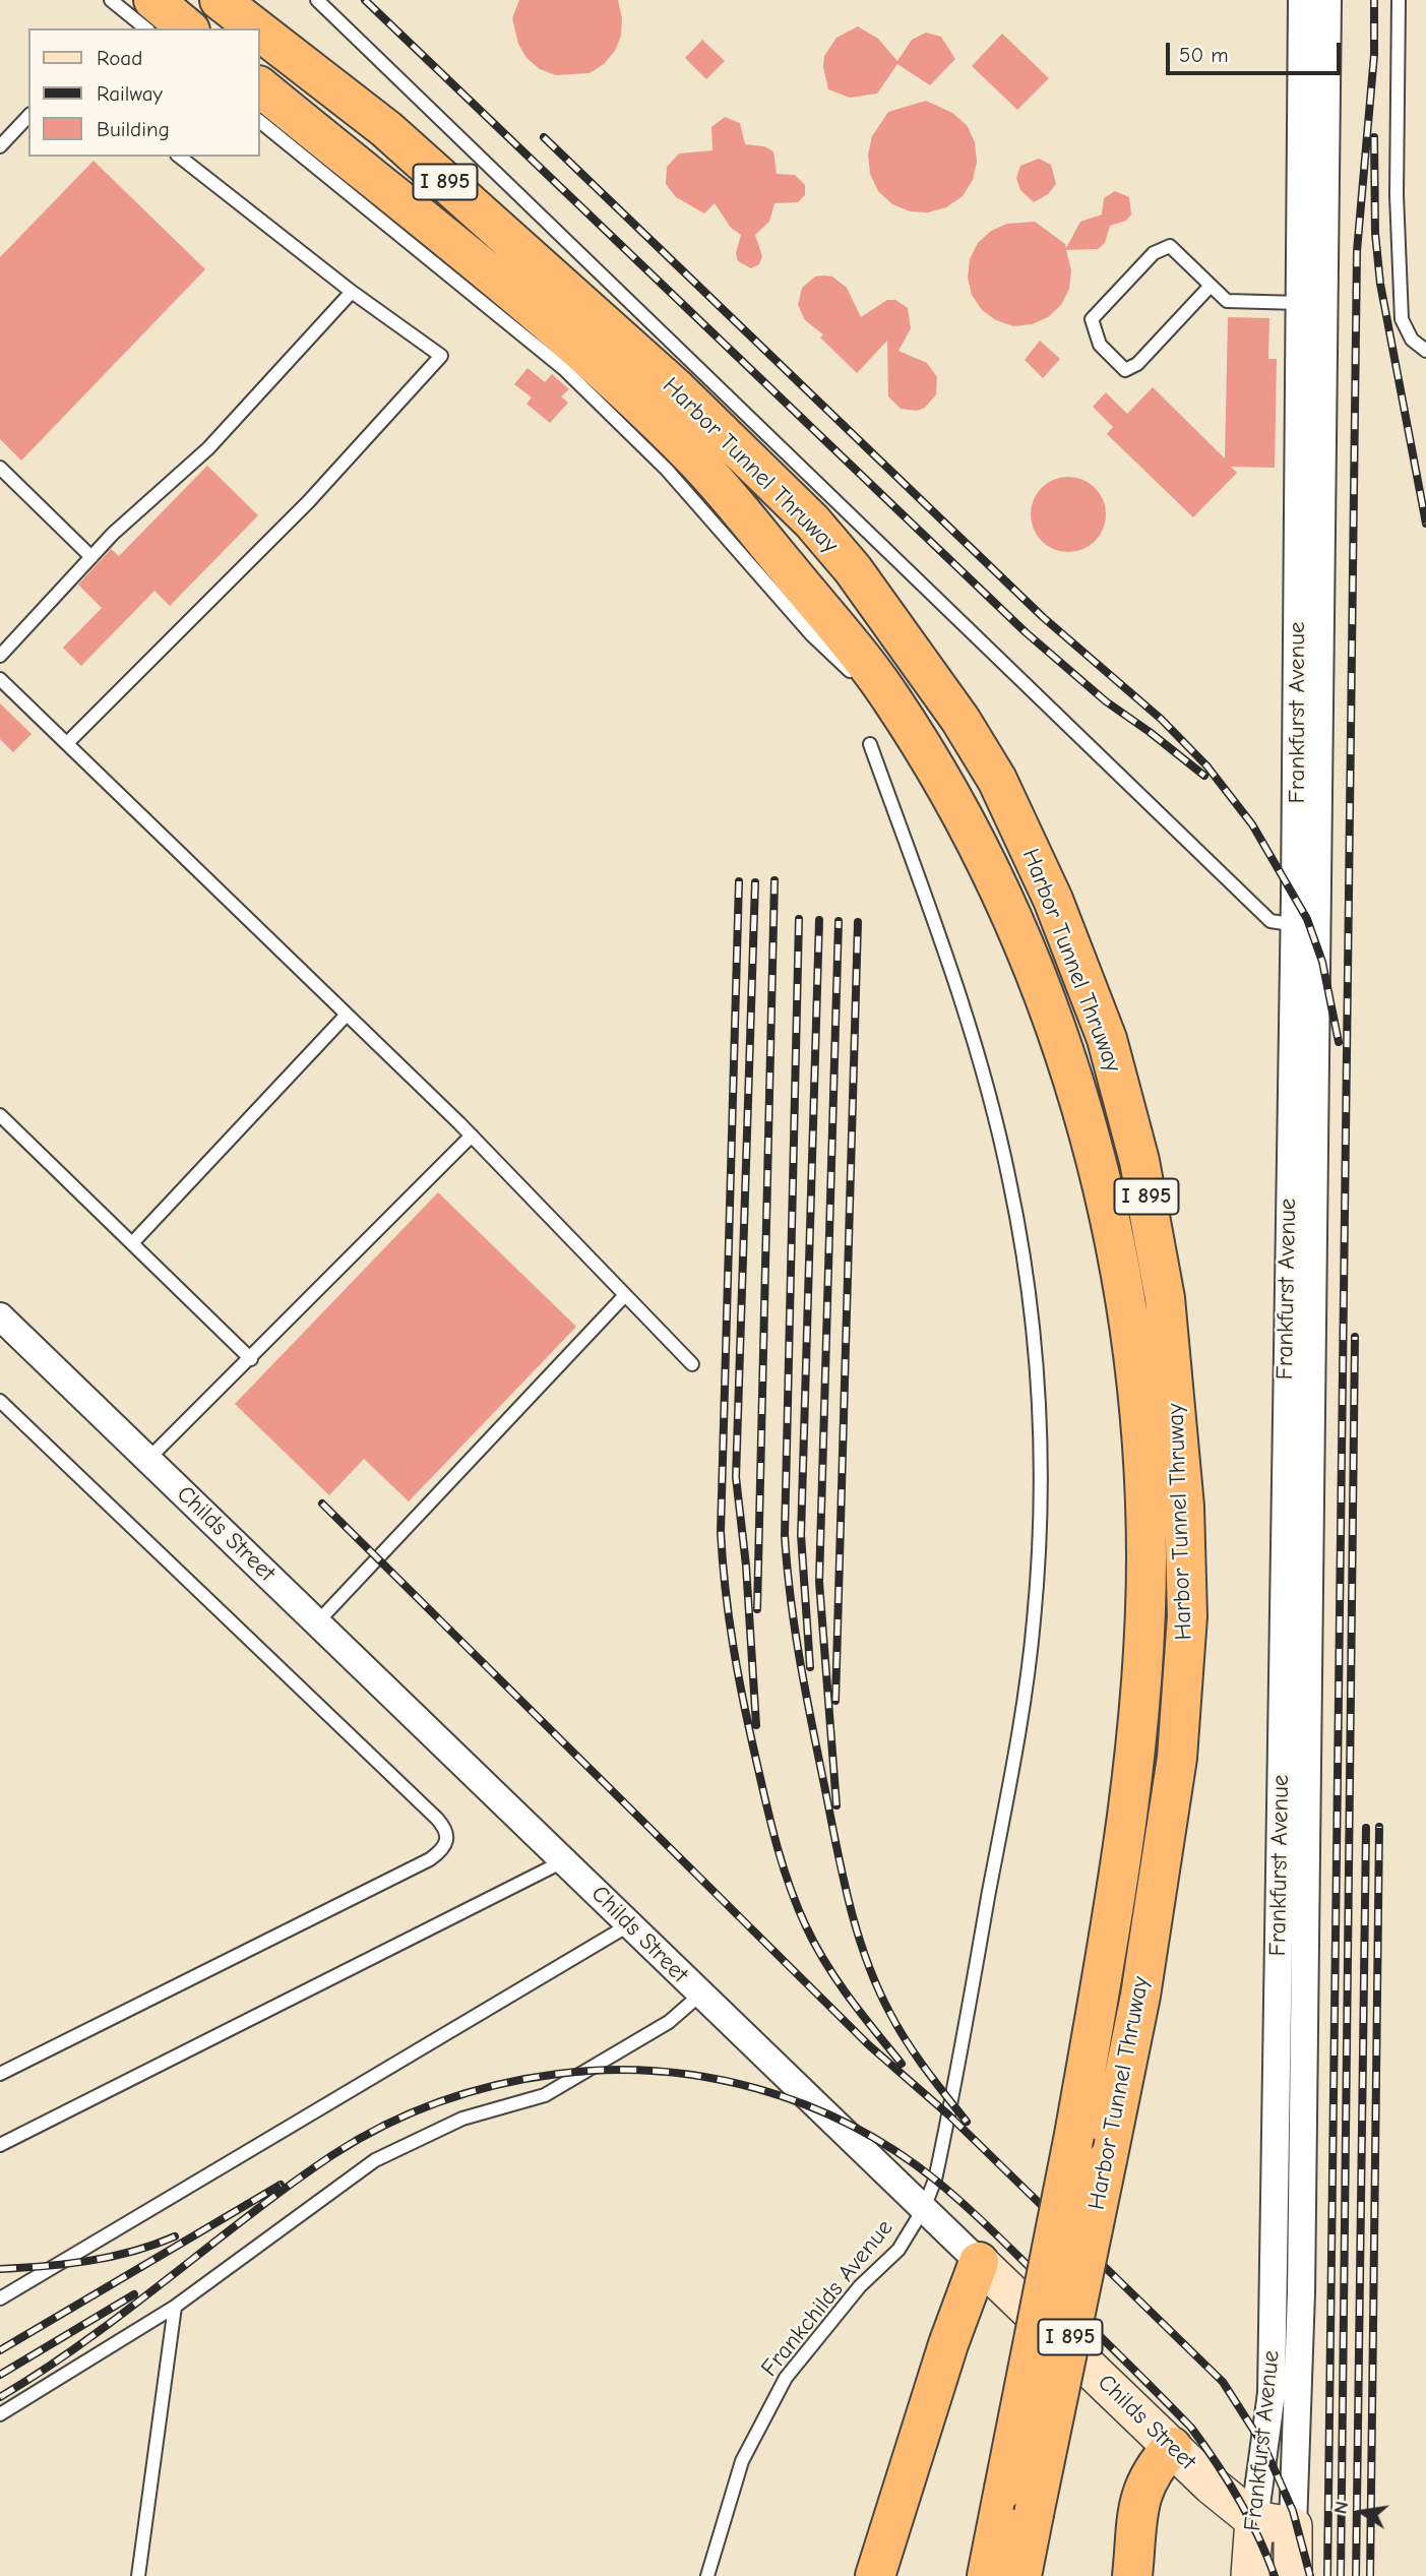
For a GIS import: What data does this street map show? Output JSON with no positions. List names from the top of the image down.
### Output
{
  "streets": {
    "highway": ["I 895", "Harbor Tunnel Thruway"],
    "main road": ["Frankfurst Avenue", "Childs Street"],
    "lane": ["Frankchilds Avenue"]
  },
  "crossings": [
    ["Frankfurst Avenue", "Childs Street"],
    ["Childs Street", "Frankchilds Avenue"]
  ],
  "legend": ["Road", "Railway", "Building"],
  "scale_bar": "50 m",
  "north": "left"
}
